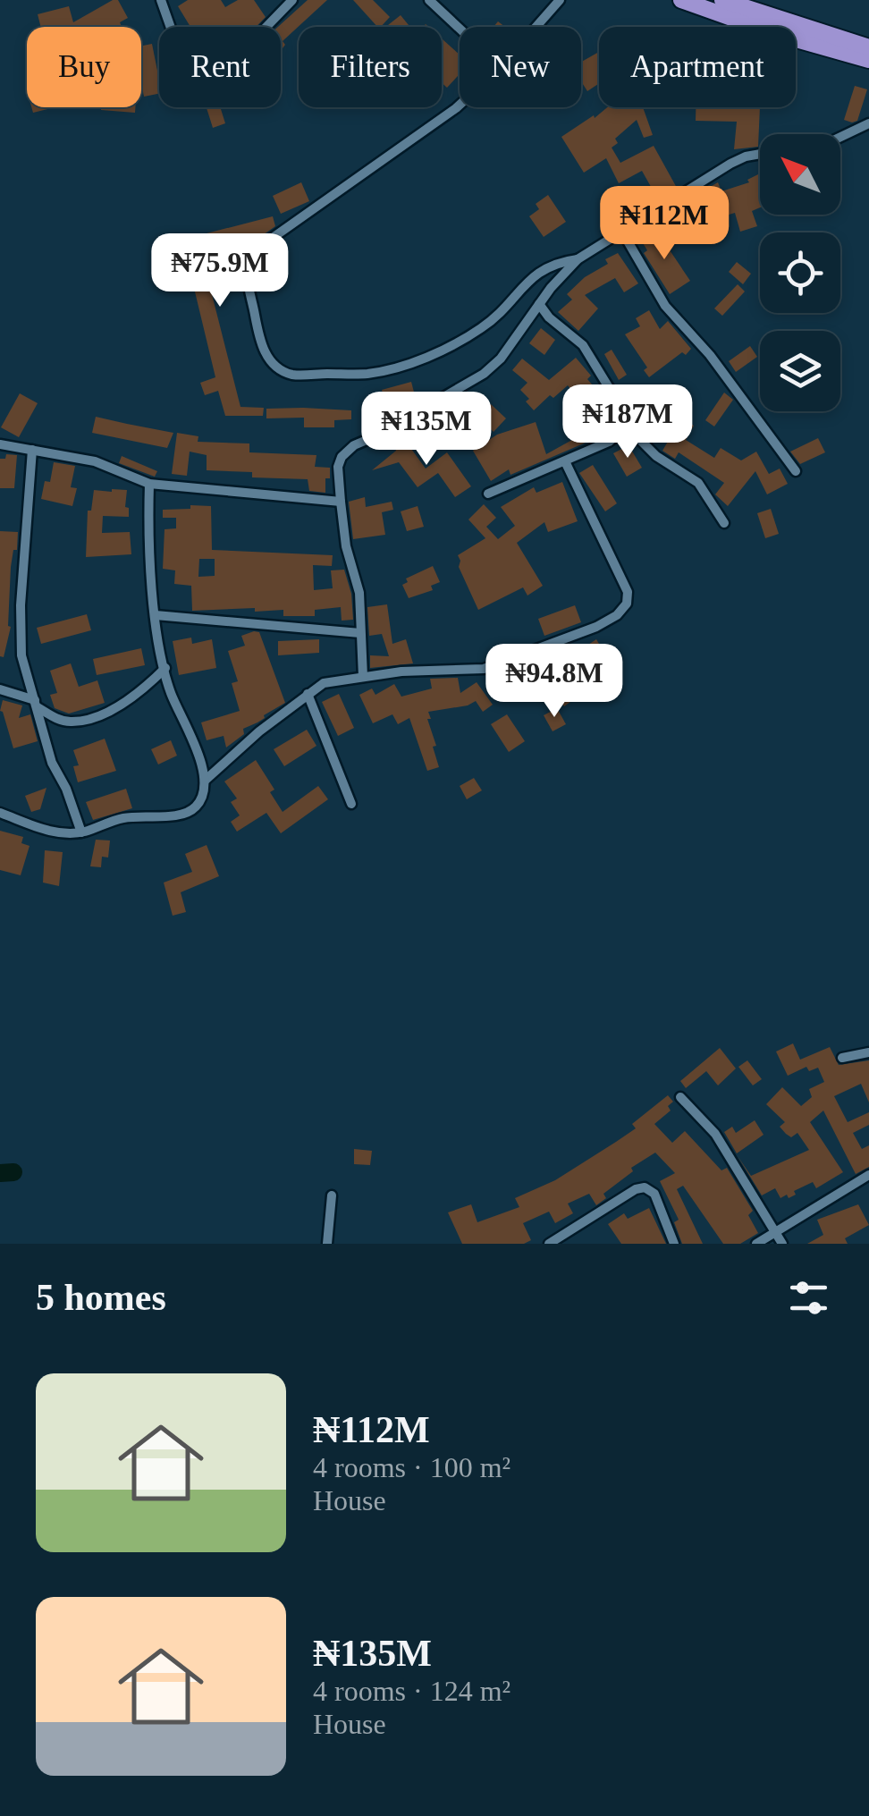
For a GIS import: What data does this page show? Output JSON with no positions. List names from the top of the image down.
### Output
{
  "north": "top left",
  "page": {
    "chip": [
      "Buy",
      "Rent",
      "Filters",
      "New",
      "Apartment"
    ],
    "price": [
      "₦112M",
      "₦75.9M",
      "₦187M",
      "₦135M",
      "₦94.8M"
    ],
    "heading": "5 homes",
    "list": [
      {
        "name": "₦112M",
        "note": "4 rooms · 100 m² · House"
      },
      {
        "name": "₦135M",
        "note": "4 rooms · 124 m² · House"
      }
    ]
  }
}
